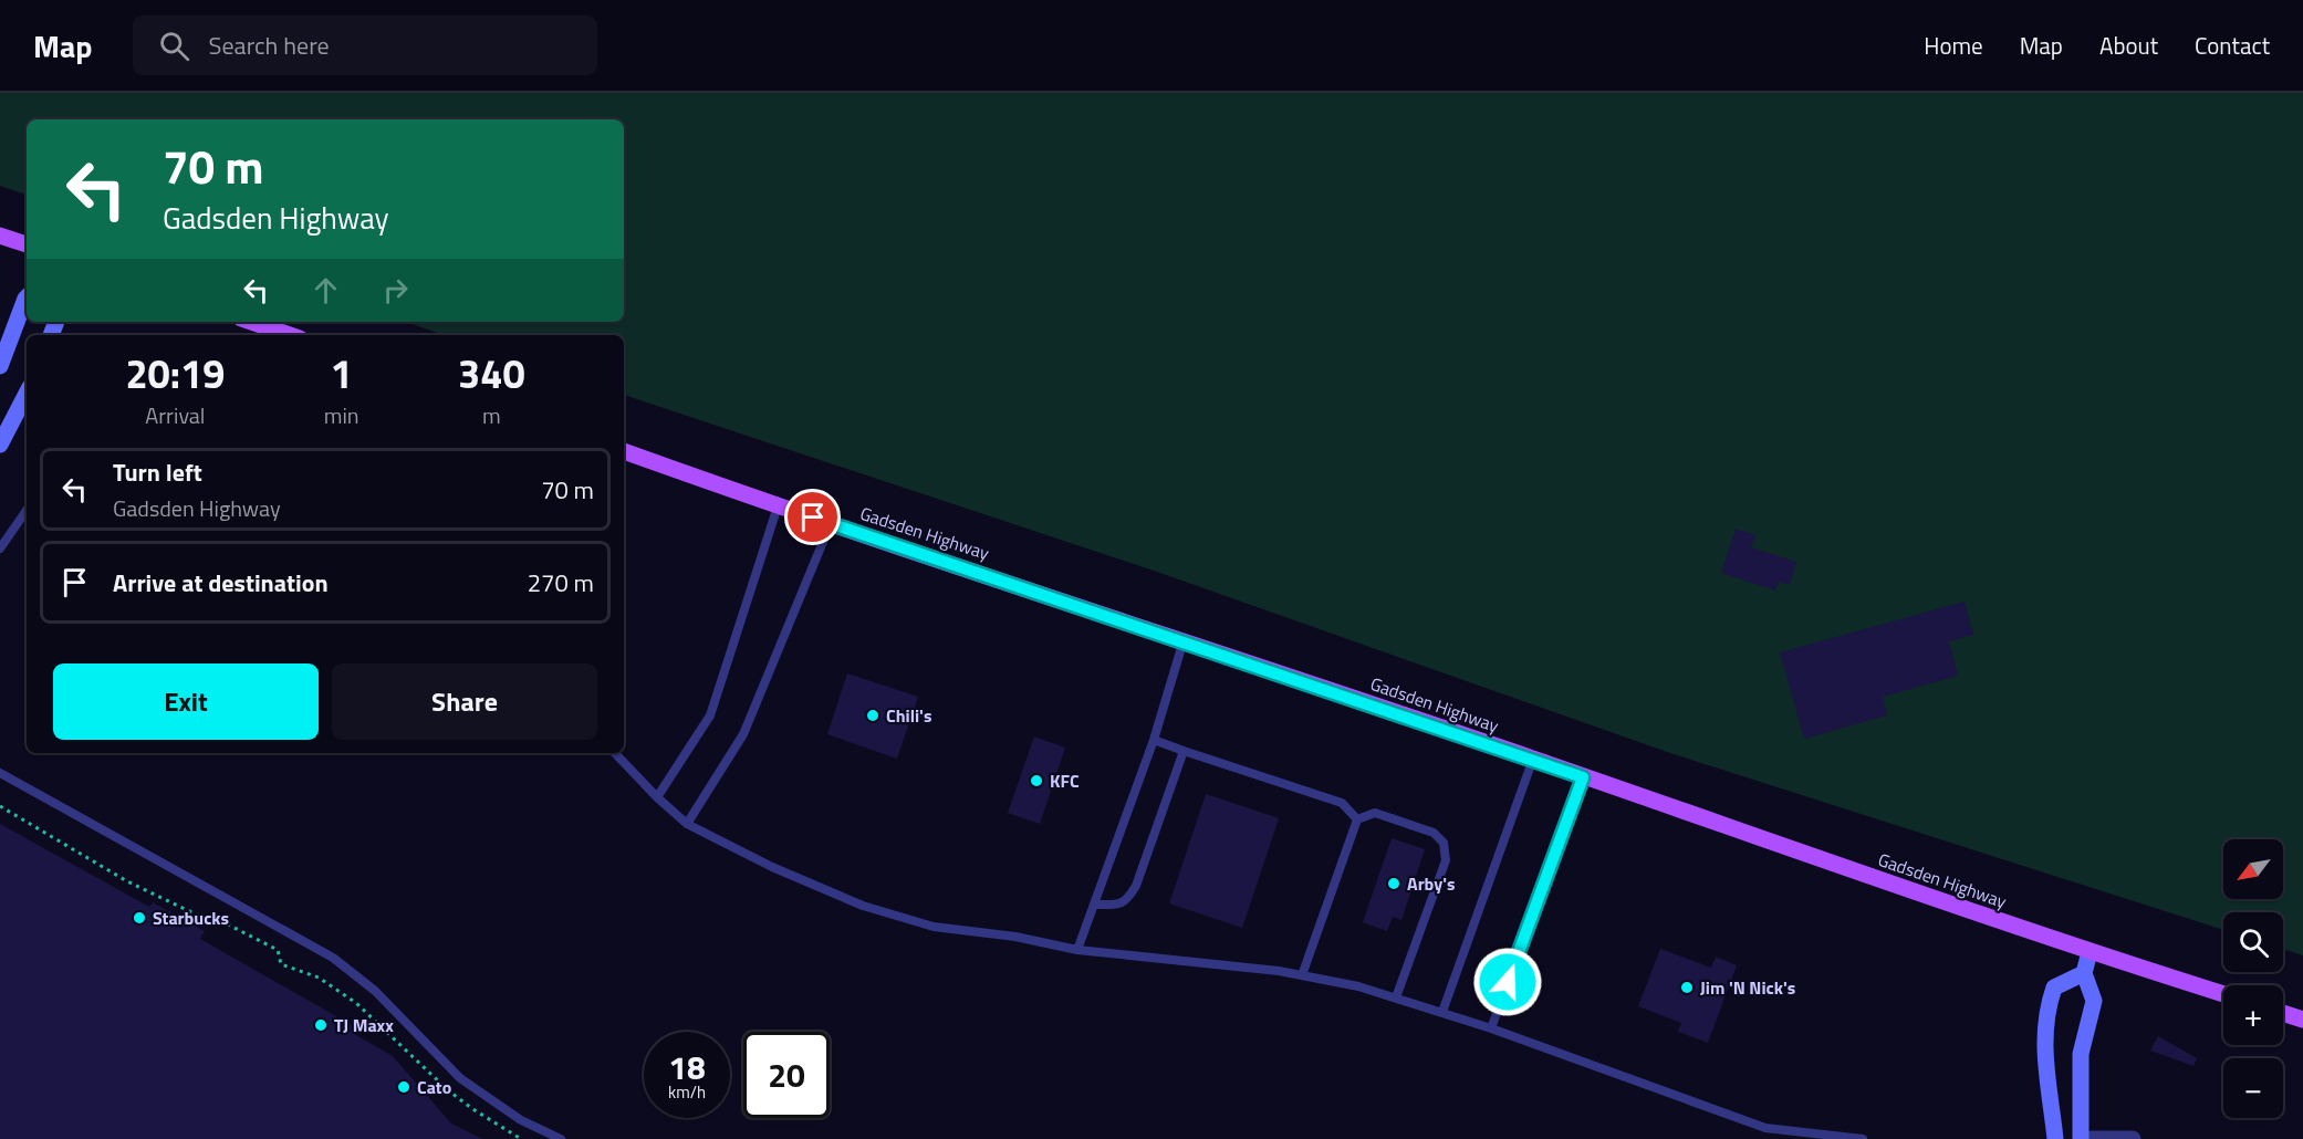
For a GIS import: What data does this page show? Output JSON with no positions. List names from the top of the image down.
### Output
{
  "streets": {
    "main road": ["Gadsden Highway"]
  },
  "places": [
    "Chili's",
    "KFC",
    "Arby's",
    "Starbucks",
    "Jim 'N Nick's",
    "TJ Maxx",
    "Cato"
  ],
  "north": "bottom left",
  "page": {
    "header": "Map",
    "search": "Search here",
    "nav": [
      "Home",
      "Map",
      "About",
      "Contact"
    ],
    "turn": ["70 m", "Gadsden Highway"],
    "eta": [
      "20:19",
      "Arrival",
      "1",
      "min",
      "340",
      "m"
    ],
    "list": [
      {
        "name": "Turn left",
        "note": "Gadsden Highway",
        "value": "70 m"
      },
      {
        "name": "Arrive at destination",
        "value": "270 m"
      }
    ],
    "buttons": ["Exit", "Share"],
    "map_buttons": ["+", "−"],
    "speed": "18 km/h",
    "limit": "20"
  }
}
